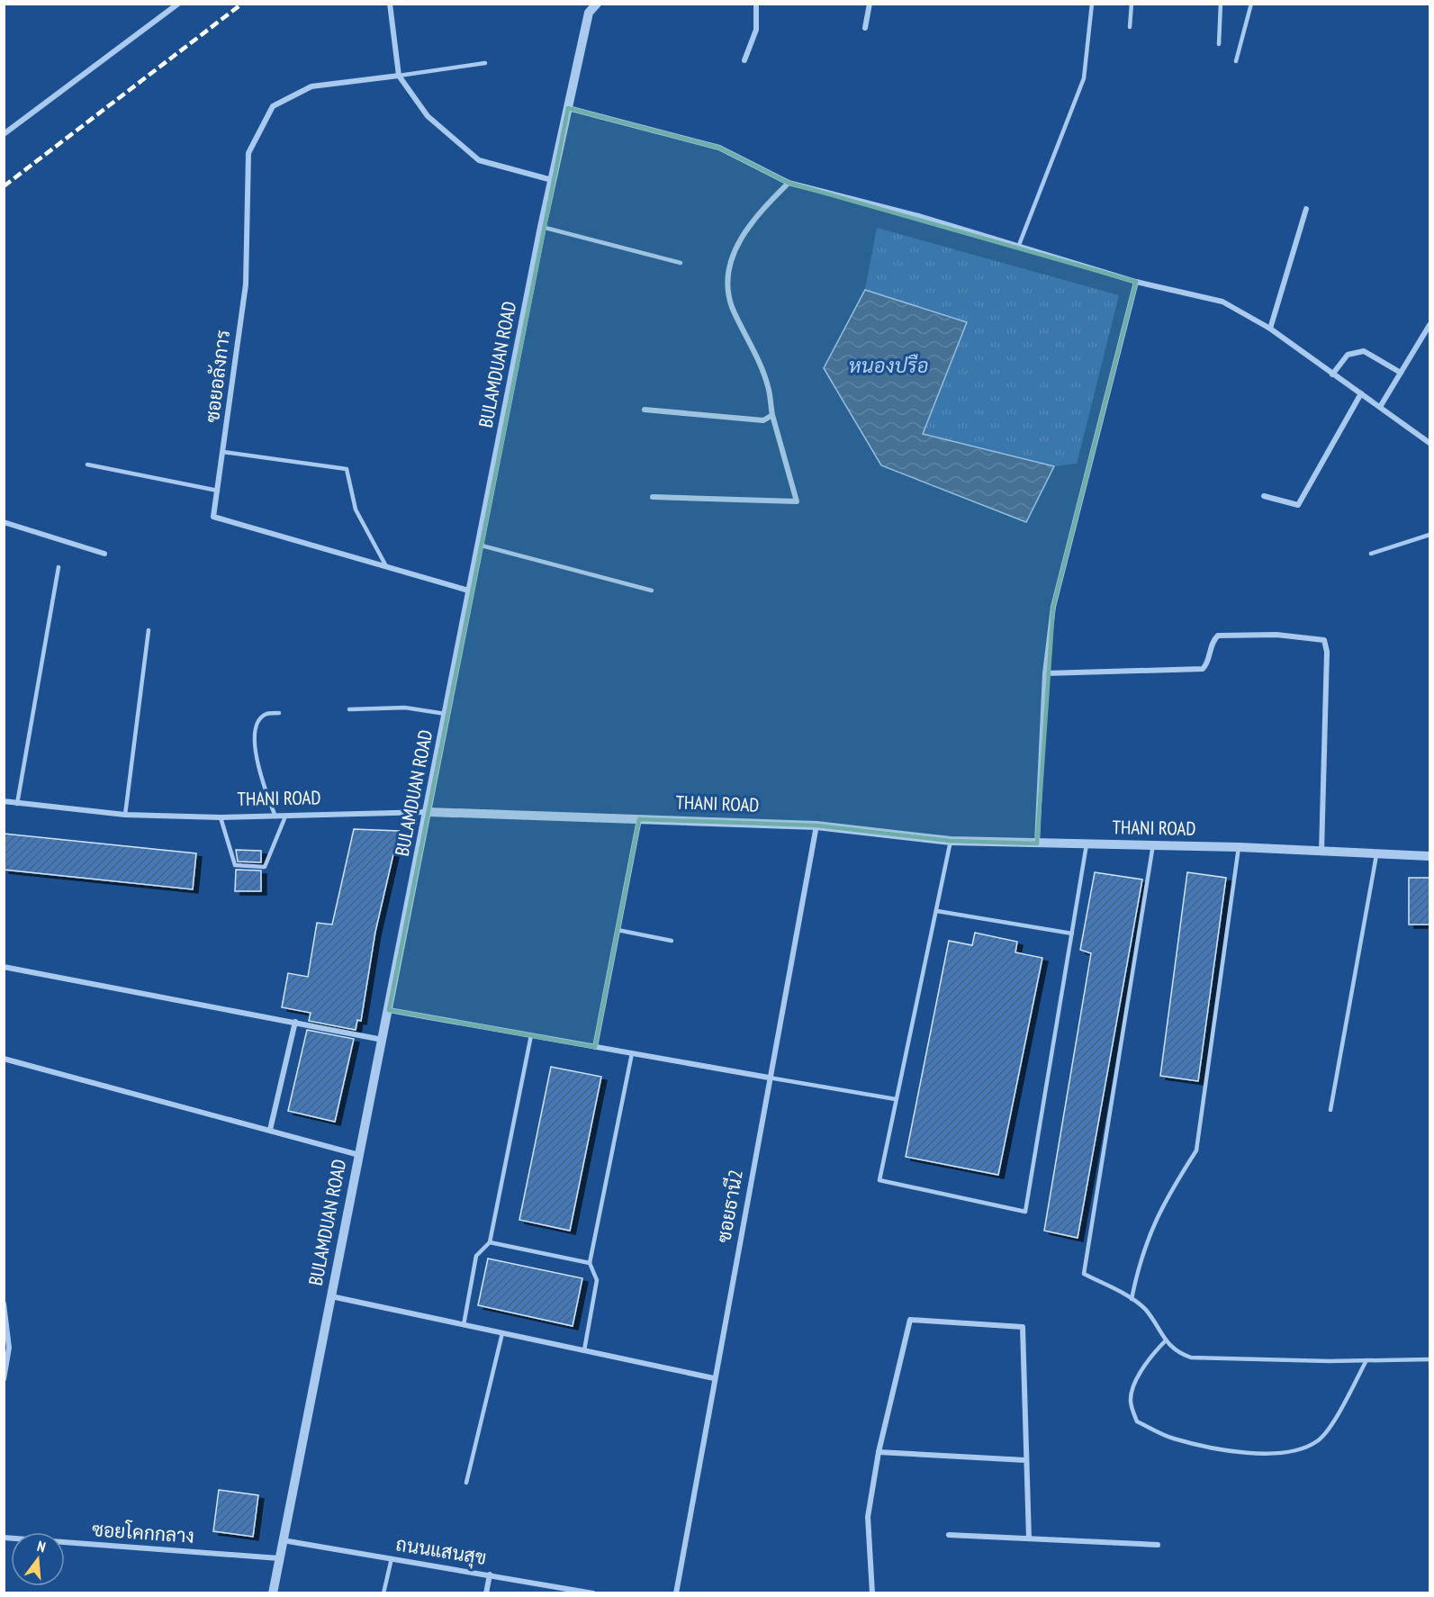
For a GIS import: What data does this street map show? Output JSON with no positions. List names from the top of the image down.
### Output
{
  "streets": {
    "street": [
      "BULAMDUAN ROAD",
      "ซอยอลังการ",
      "THANI ROAD",
      "ซอยธานี2",
      "ซอยโคกกลาง",
      "ถนนแสนสุข"
    ]
  },
  "crossings": [
    ["BULAMDUAN ROAD", "ซอยอลังการ"],
    ["BULAMDUAN ROAD", "THANI ROAD"],
    ["BULAMDUAN ROAD", "ซอยโคกกลาง"],
    ["BULAMDUAN ROAD", "ถนนแสนสุข"],
    ["THANI ROAD", "ซอยธานี2"]
  ],
  "water": ["หนองปรือ"],
  "north": "top"
}
